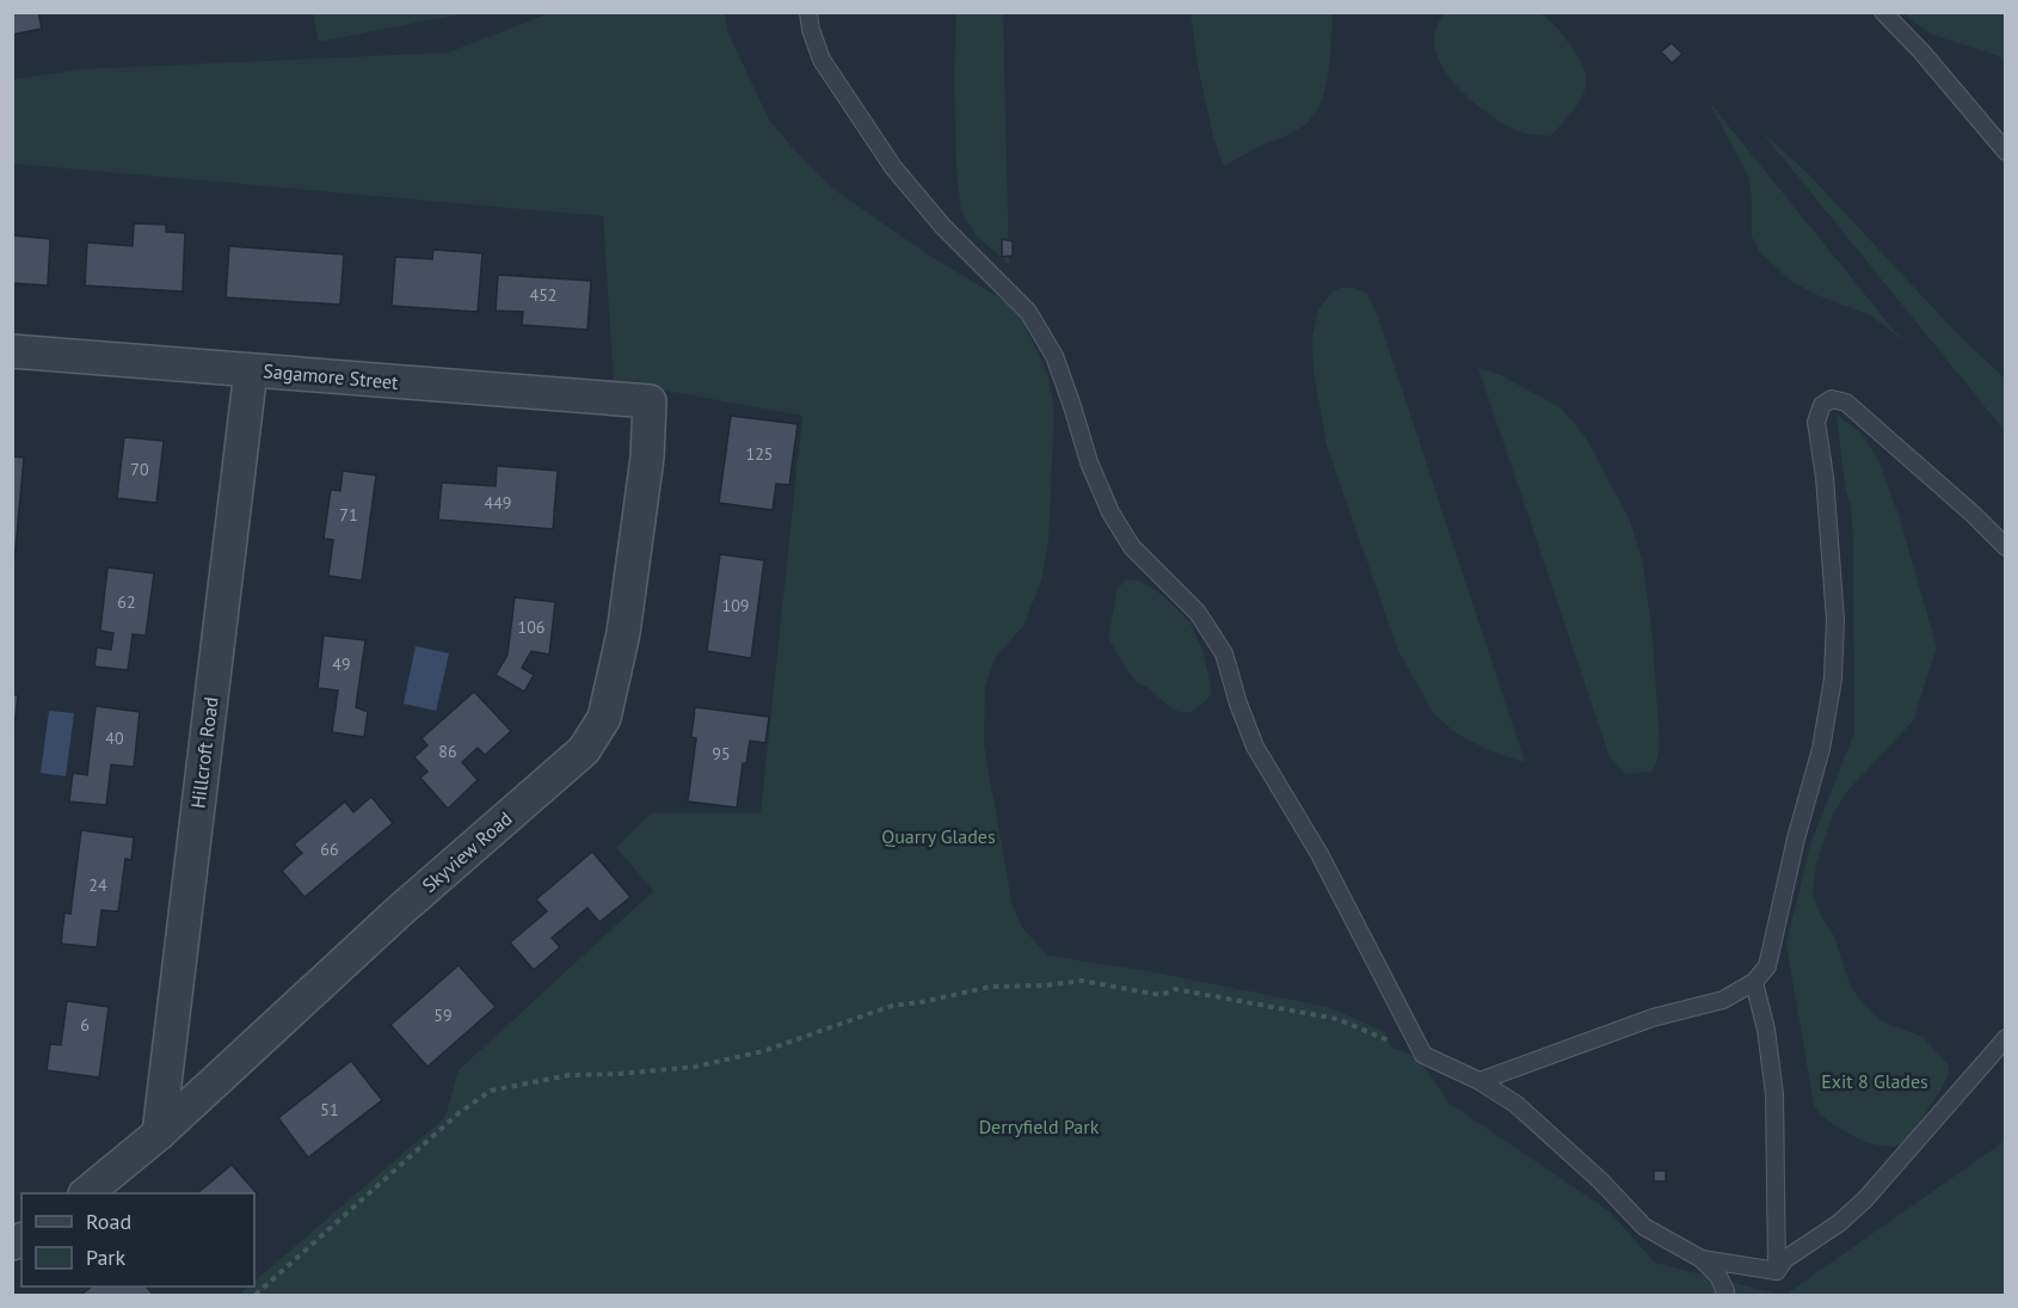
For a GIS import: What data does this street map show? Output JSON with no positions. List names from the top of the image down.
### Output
{
  "streets": {
    "street": ["Sagamore Street", "Hillcroft Road", "Skyview Road"]
  },
  "crossings": [
    ["Sagamore Street", "Hillcroft Road"],
    ["Sagamore Street", "Skyview Road"],
    ["Hillcroft Road", "Skyview Road"]
  ],
  "parks": ["Quarry Glades", "Exit 8 Glades", "Derryfield Park"],
  "house_numbers": [
    "452",
    "125",
    "70",
    "449",
    "71",
    "62",
    "109",
    "106",
    "49",
    "40",
    "86",
    "95",
    "66",
    "24",
    "59",
    "6",
    "51"
  ],
  "legend": ["Road", "Park"]
}
